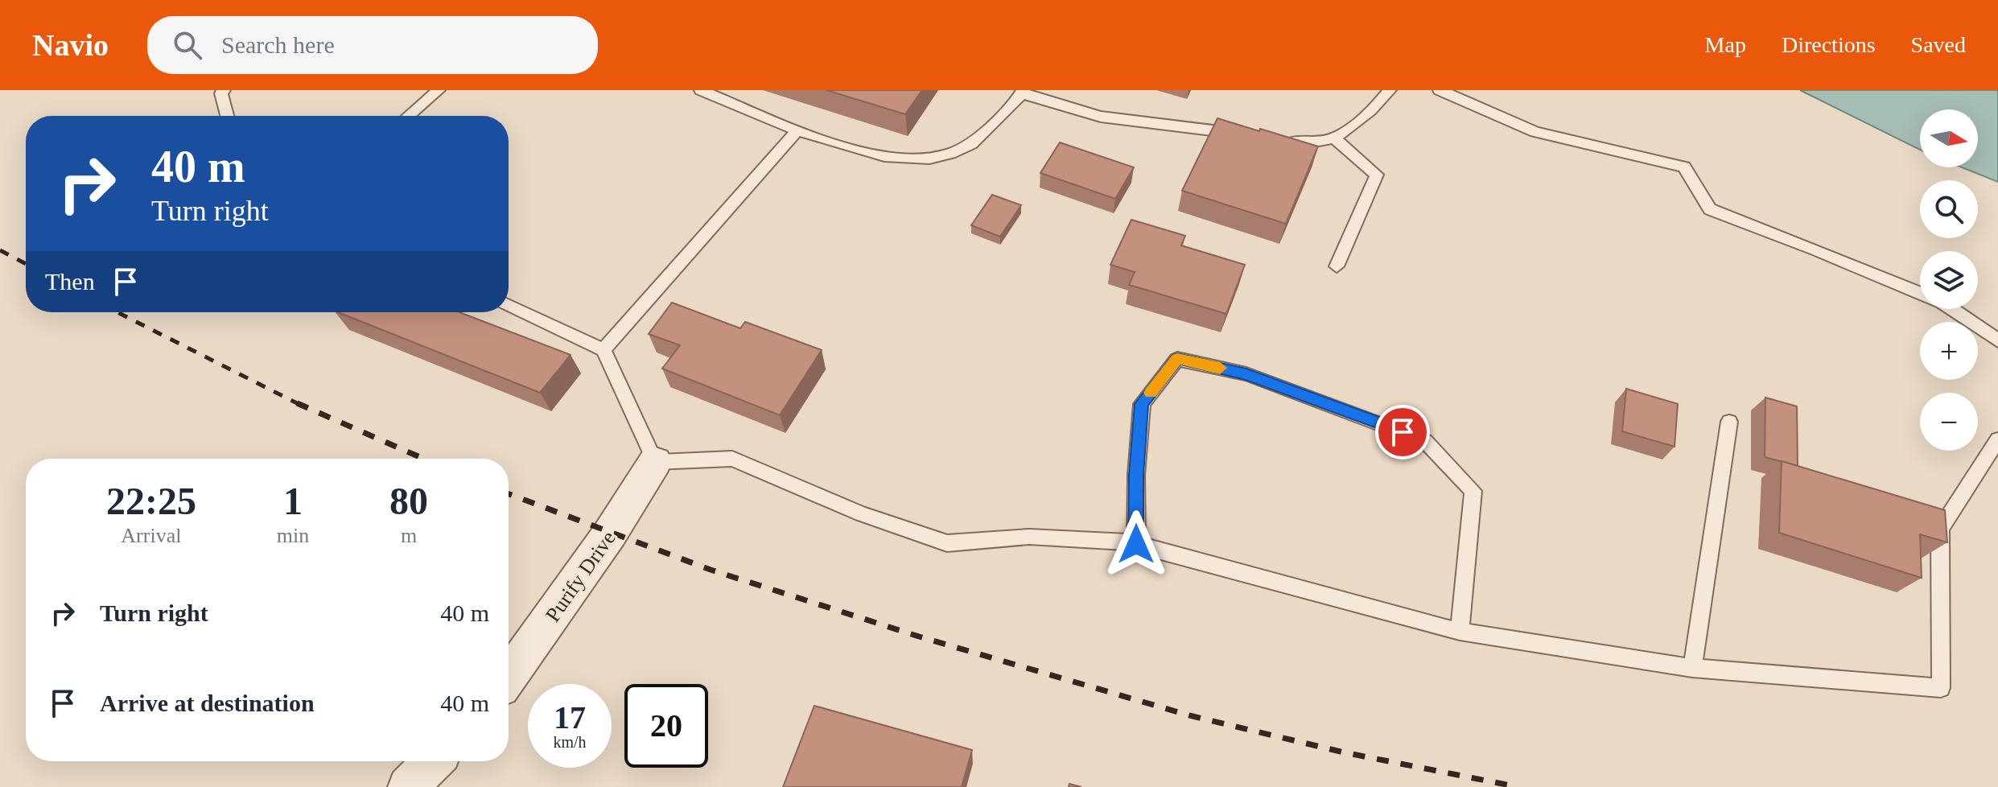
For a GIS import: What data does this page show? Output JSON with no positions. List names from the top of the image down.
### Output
{
  "streets": {
    "street": ["Purify Drive"]
  },
  "north": "right",
  "page": {
    "header": "Navio",
    "search": "Search here",
    "nav": ["Map", "Directions", "Saved"],
    "map_buttons": ["+", "−"],
    "turn": ["40 m", "Turn right"],
    "then": "Then",
    "eta": [
      "22:25",
      "Arrival",
      "1",
      "min",
      "80",
      "m"
    ],
    "list": [
      {
        "name": "Turn right",
        "value": "40 m"
      },
      {
        "name": "Arrive at destination",
        "value": "40 m"
      }
    ],
    "speed": "17 km/h",
    "limit": "20"
  }
}
